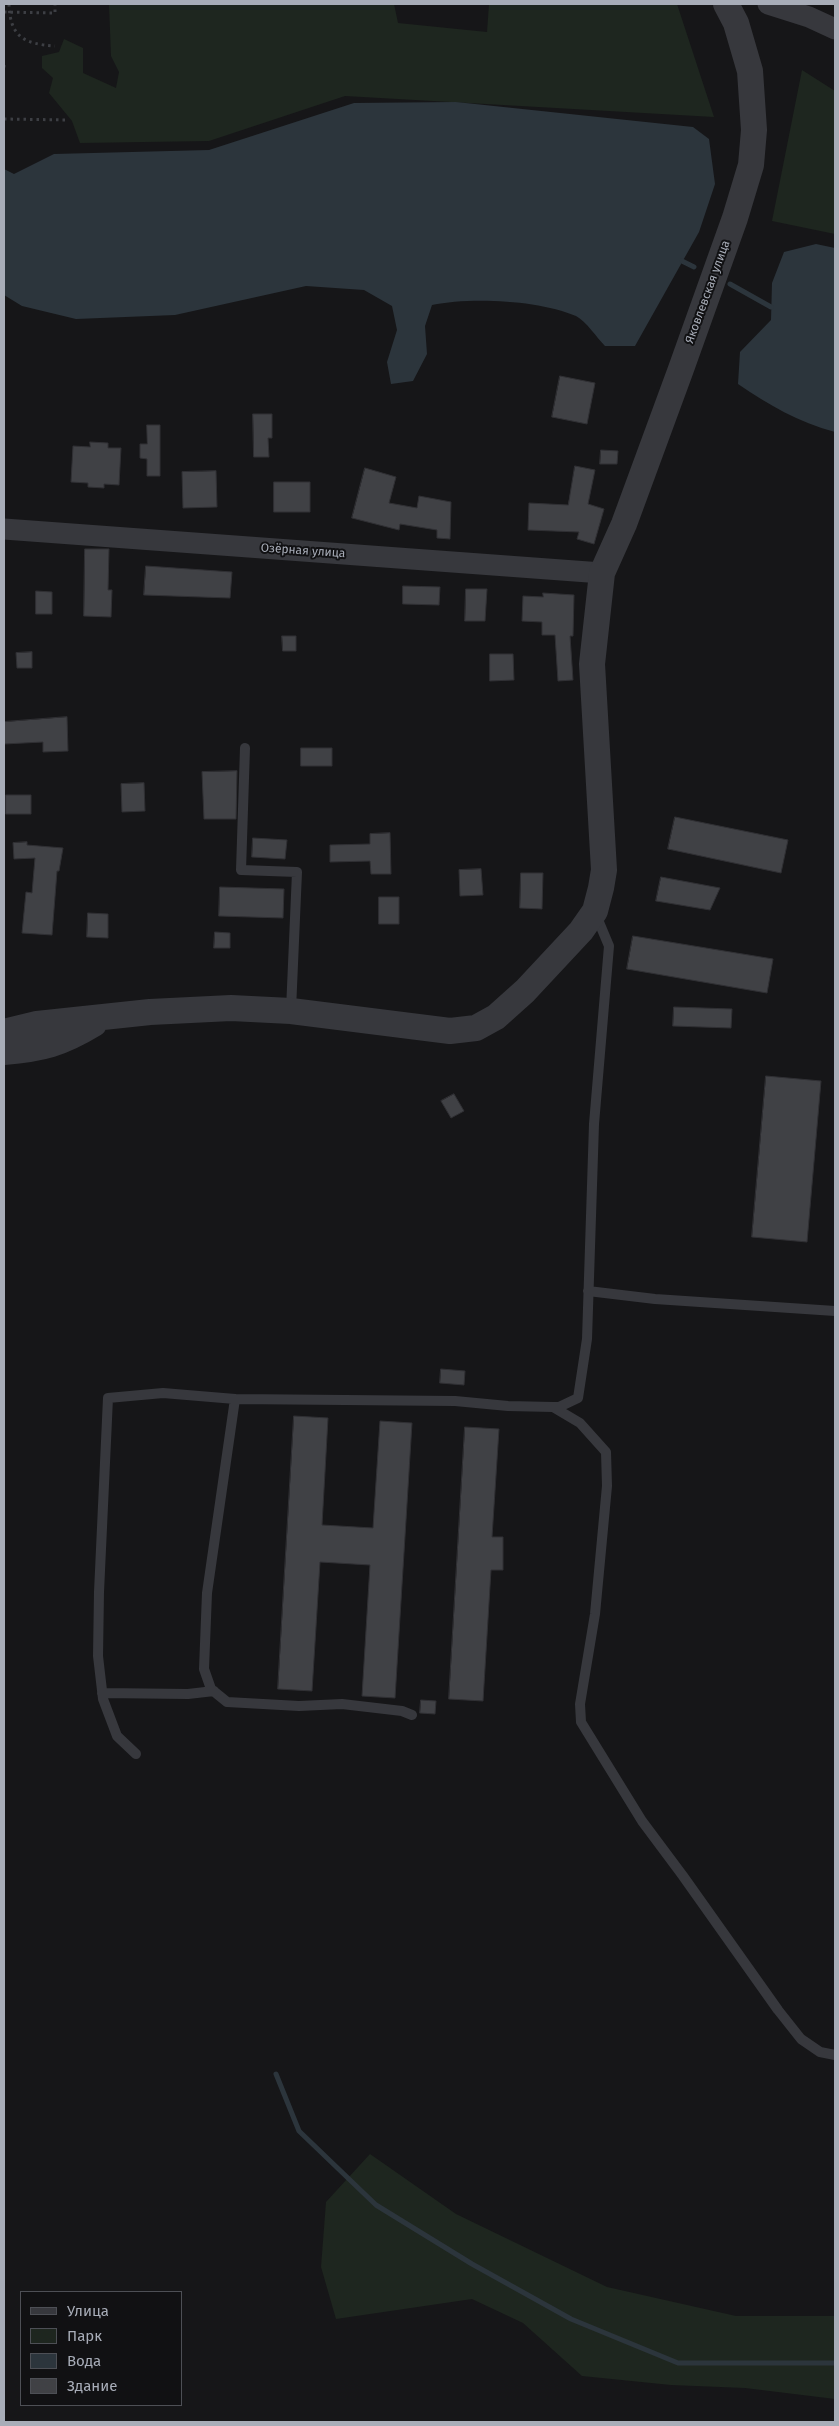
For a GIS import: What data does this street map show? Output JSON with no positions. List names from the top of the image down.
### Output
{
  "streets": {
    "street": ["Яковлевская улица", "Озёрная улица"]
  },
  "crossings": [
    ["Яковлевская улица", "Озёрная улица"]
  ],
  "legend": [
    "Улица",
    "Парк",
    "Вода",
    "Здание"
  ]
}
